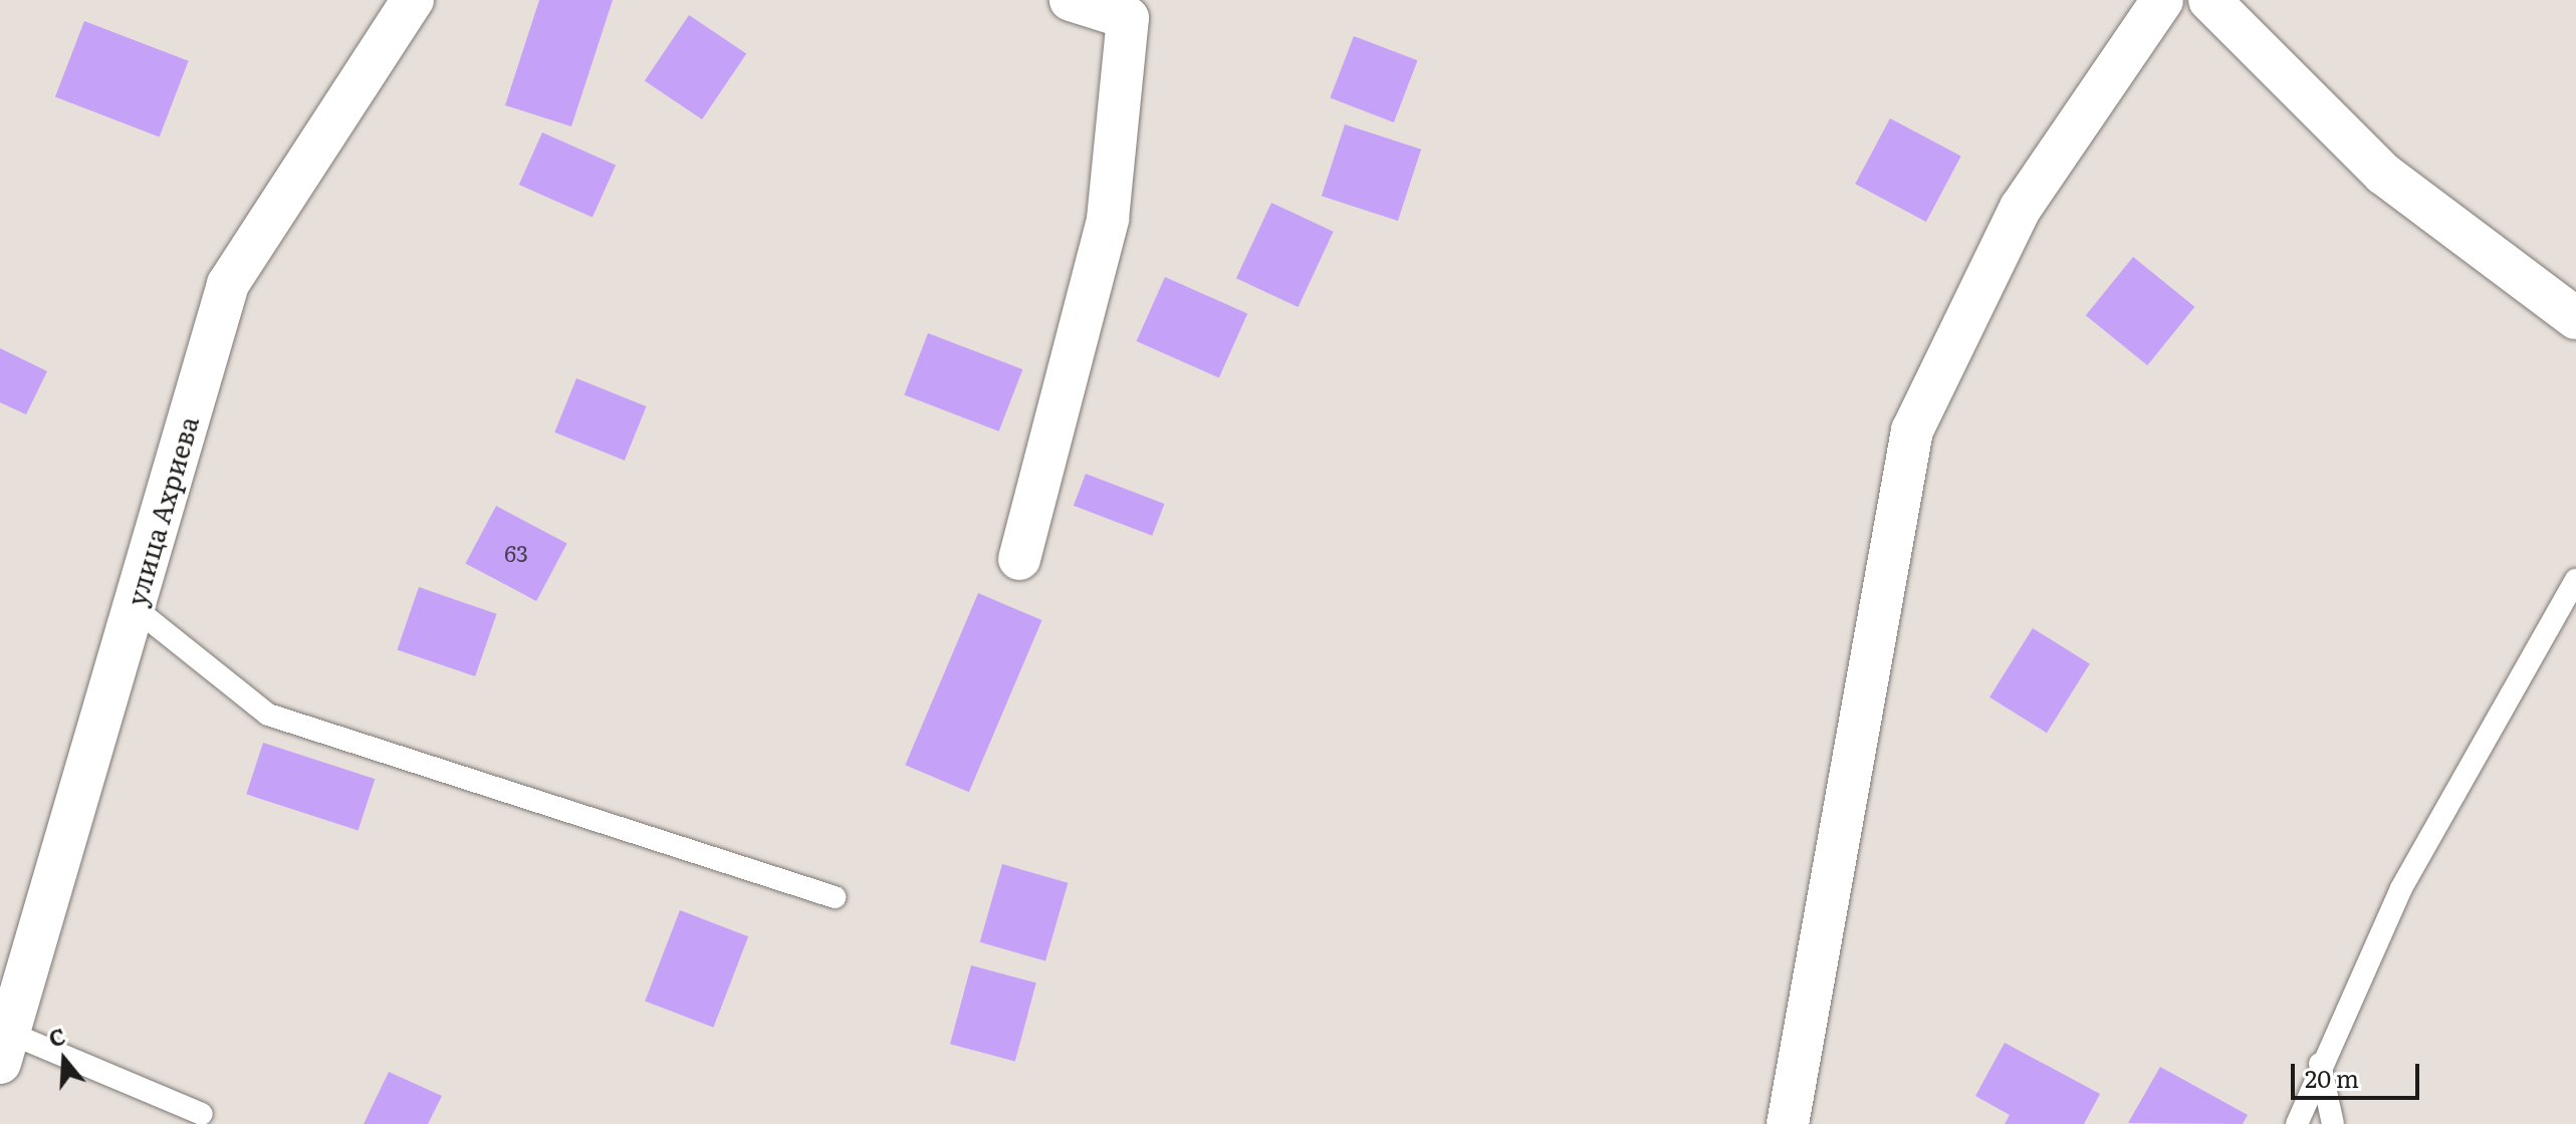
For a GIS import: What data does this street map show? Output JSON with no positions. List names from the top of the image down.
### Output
{
  "streets": {
    "street": ["улица Ахриева"]
  },
  "house_numbers": ["63"],
  "scale_bar": "20 m",
  "north": "top"
}
